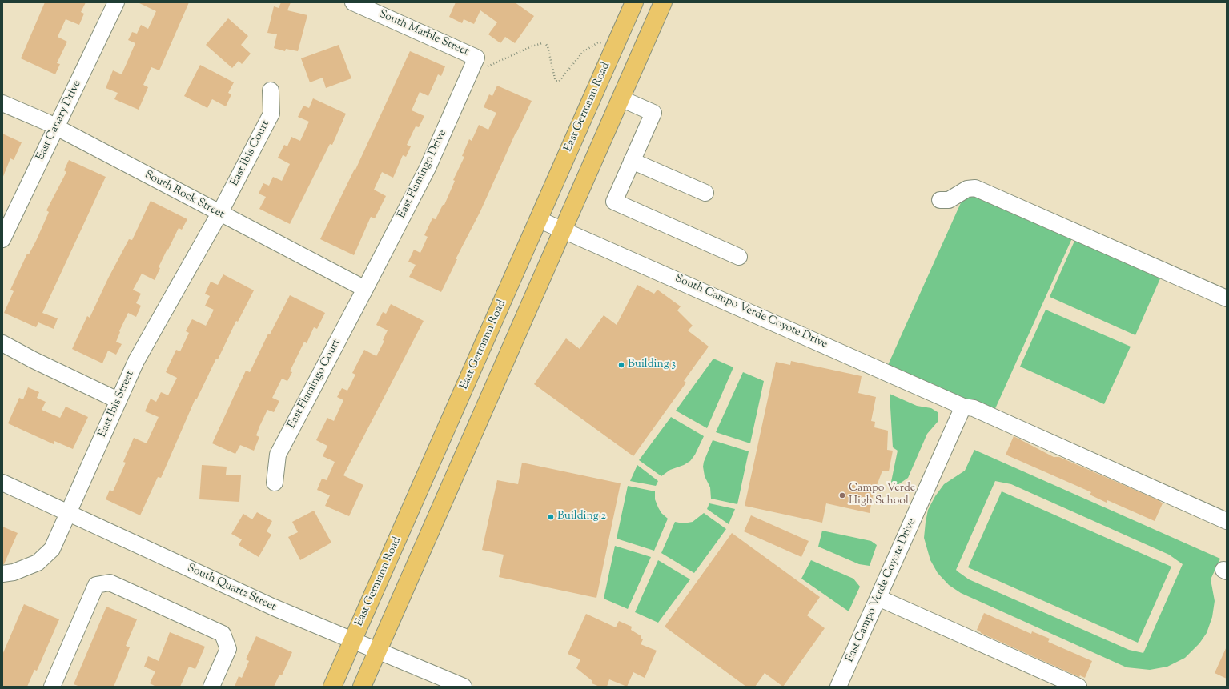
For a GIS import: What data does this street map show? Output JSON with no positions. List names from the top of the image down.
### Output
{
  "streets": {
    "main road": ["East Germann Road"],
    "street": [
      "South Marble Street",
      "East Canary Drive",
      "East Ibis Court",
      "East Flamingo Drive",
      "South Rock Street",
      "South Campo Verde Coyote Drive",
      "East Flamingo Court",
      "East Ibis Street",
      "South Quartz Street",
      "East Campo Verde Coyote Drive"
    ]
  },
  "crossings": [
    ["South Marble Street", "East Flamingo Drive"],
    ["East Germann Road", "South Campo Verde Coyote Drive"],
    ["East Germann Road", "South Quartz Street"],
    ["East Canary Drive", "South Rock Street"],
    ["East Ibis Court", "South Rock Street"],
    ["East Ibis Court", "East Ibis Street"],
    ["East Flamingo Drive", "South Rock Street"],
    ["East Flamingo Drive", "East Flamingo Court"],
    ["South Rock Street", "East Flamingo Court"],
    ["South Rock Street", "East Ibis Street"],
    ["South Campo Verde Coyote Drive", "East Campo Verde Coyote Drive"],
    ["East Ibis Street", "South Quartz Street"]
  ],
  "places": ["Building 3", "Campo Verde High School", "Building 2"]
}
